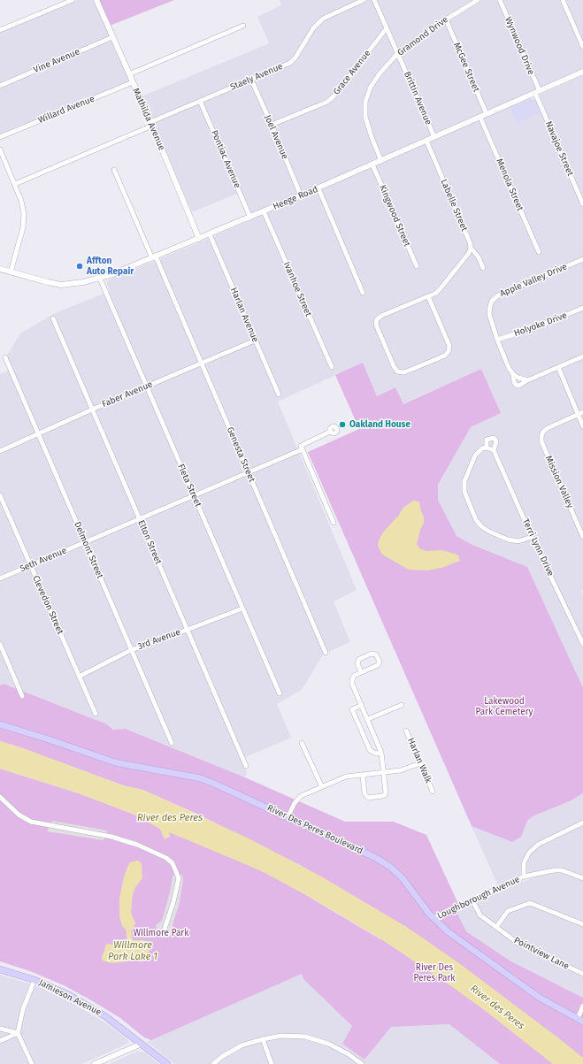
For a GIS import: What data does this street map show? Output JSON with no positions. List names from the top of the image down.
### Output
{
  "streets": {
    "main road": ["River Des Peres Boulevard", "Jamieson Avenue"],
    "street": [
      "Gramond Drive",
      "Wynwood Drive",
      "Vine Avenue",
      "McGee Street",
      "Grace Avenue",
      "Staely Avenue",
      "Brittin Avenue",
      "Willard Avenue",
      "Mathilda Avenue",
      "Joel Avenue",
      "Navajoe Street",
      "Pontiac Avenue",
      "Menola Street",
      "Heege Road",
      "Labelle Street",
      "Kingwood Street",
      "Apple Valley Drive",
      "Ivanhoe Street",
      "Harlan Avenue",
      "Holyoke Drive",
      "Faber Avenue",
      "Genesta Street",
      "Mission Valley",
      "Fleta Street",
      "Elton Street",
      "Terri Lynn Drive",
      "Delmont Street",
      "Seth Avenue",
      "Clevedon Street",
      "3rd Avenue",
      "Harlan Walk",
      "Loughborough Avenue",
      "Pointview Lane"
    ]
  },
  "crossings": [
    ["Gramond Drive", "McGee Street"],
    ["Gramond Drive", "Brittin Avenue"],
    ["Gramond Drive", "Heege Road"],
    ["Wynwood Drive", "Navajoe Street"],
    ["Wynwood Drive", "Heege Road"],
    ["Vine Avenue", "Mathilda Avenue"],
    ["McGee Street", "Heege Road"],
    ["Grace Avenue", "Brittin Avenue"],
    ["Grace Avenue", "Joel Avenue"],
    ["Staely Avenue", "Mathilda Avenue"],
    ["Staely Avenue", "Joel Avenue"],
    ["Staely Avenue", "Pontiac Avenue"],
    ["Brittin Avenue", "Heege Road"],
    ["Willard Avenue", "Mathilda Avenue"],
    ["Mathilda Avenue", "Heege Road"],
    ["Joel Avenue", "Heege Road"],
    ["Navajoe Street", "Heege Road"],
    ["Pontiac Avenue", "Heege Road"],
    ["Menola Street", "Heege Road"],
    ["Heege Road", "Labelle Street"],
    ["Heege Road", "Kingwood Street"],
    ["Heege Road", "Ivanhoe Street"],
    ["Heege Road", "Harlan Avenue"],
    ["Heege Road", "Genesta Street"],
    ["Heege Road", "Fleta Street"],
    ["Apple Valley Drive", "Holyoke Drive"],
    ["Harlan Avenue", "Faber Avenue"],
    ["Faber Avenue", "Genesta Street"],
    ["Faber Avenue", "Fleta Street"],
    ["Faber Avenue", "Elton Street"],
    ["Faber Avenue", "Delmont Street"],
    ["Genesta Street", "Seth Avenue"],
    ["Fleta Street", "Seth Avenue"],
    ["Fleta Street", "3rd Avenue"],
    ["Elton Street", "Seth Avenue"],
    ["Elton Street", "3rd Avenue"],
    ["Delmont Street", "Seth Avenue"],
    ["Delmont Street", "3rd Avenue"],
    ["Seth Avenue", "Clevedon Street"],
    ["Clevedon Street", "3rd Avenue"],
    ["River Des Peres Boulevard", "Loughborough Avenue"],
    ["Loughborough Avenue", "Pointview Lane"]
  ],
  "water": ["River des Peres", "Willmore Park Lake 1"],
  "parks": ["Lakewood Park Cemetery", "Willmore Park", "River Des Peres Park"],
  "places": ["Affton Auto Repair", "Oakland House"]
}
